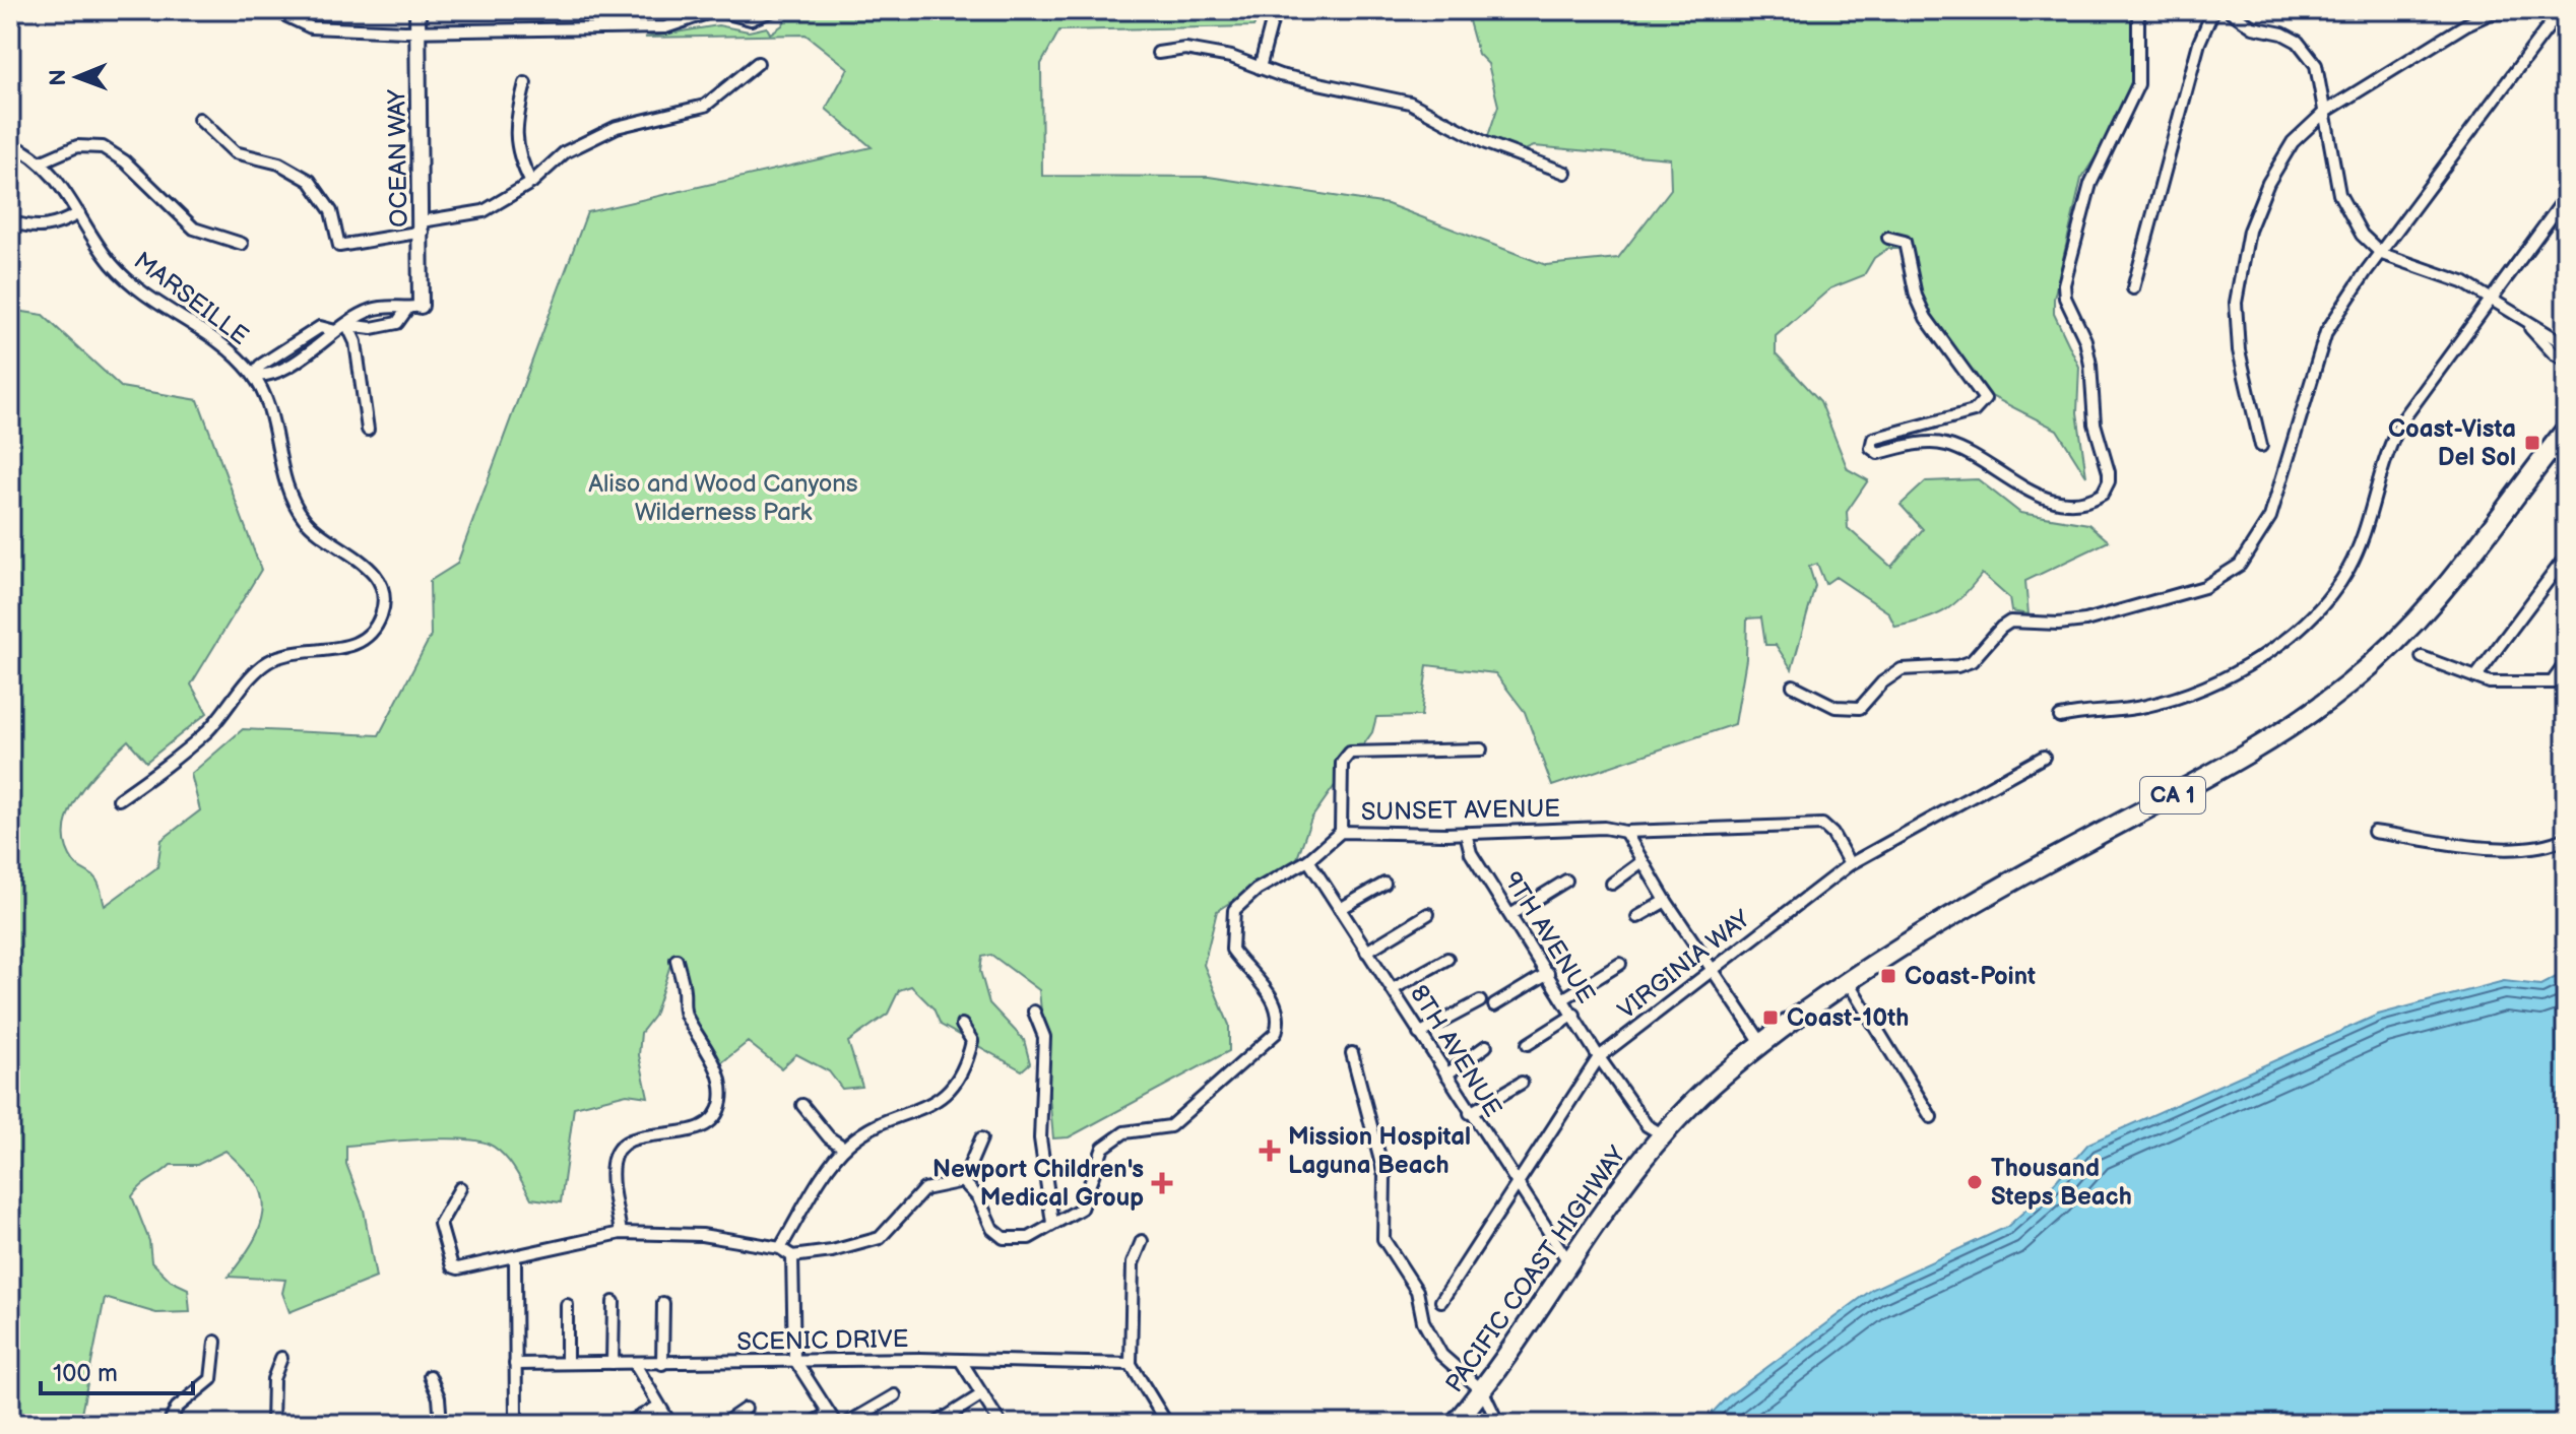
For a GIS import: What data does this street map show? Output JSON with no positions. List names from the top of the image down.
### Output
{
  "streets": {
    "highway": ["CA 1", "PACIFIC COAST HIGHWAY"],
    "street": [
      "OCEAN WAY",
      "MARSEILLE",
      "SUNSET AVENUE",
      "9TH AVENUE",
      "VIRGINIA WAY",
      "8TH AVENUE",
      "SCENIC DRIVE"
    ]
  },
  "crossings": [
    ["SUNSET AVENUE", "9TH AVENUE"],
    ["SUNSET AVENUE", "VIRGINIA WAY"],
    ["SUNSET AVENUE", "8TH AVENUE"],
    ["9TH AVENUE", "VIRGINIA WAY"],
    ["9TH AVENUE", "PACIFIC COAST HIGHWAY"],
    ["VIRGINIA WAY", "8TH AVENUE"],
    ["8TH AVENUE", "PACIFIC COAST HIGHWAY"]
  ],
  "parks": ["Aliso and Wood Canyons Wilderness Park"],
  "places": {
    "transit": ["Coast-Vista Del Sol", "Coast-Point", "Coast-10th"],
    "health": ["Mission Hospital Laguna Beach", "Newport Children's Medical Group"],
    "other": ["Thousand Steps Beach"]
  },
  "scale_bar": "100 m",
  "north": "left"
}
